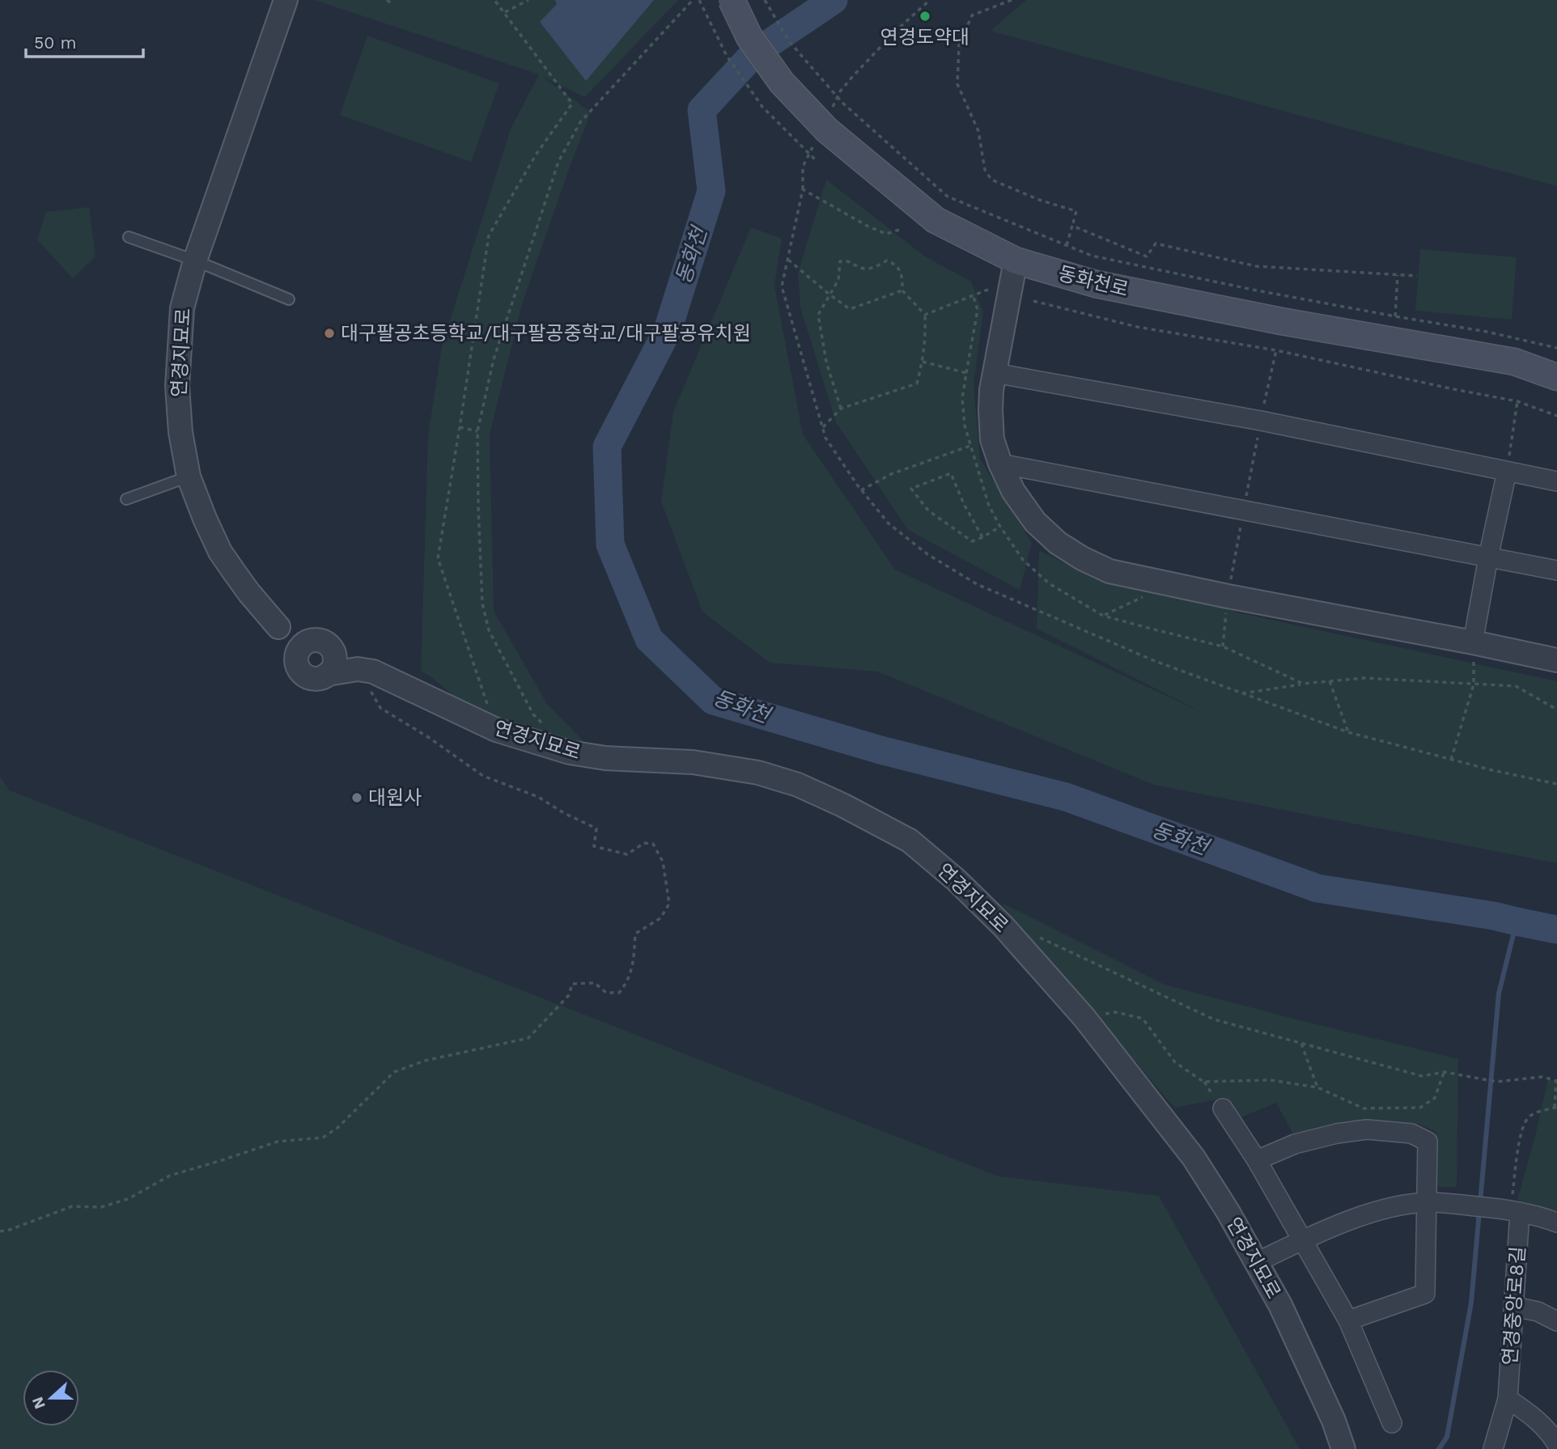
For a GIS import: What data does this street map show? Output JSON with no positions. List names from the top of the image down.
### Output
{
  "streets": {
    "main road": ["동화천로"],
    "street": ["연경지묘로", "연경중앙로8길"]
  },
  "water": ["동화천"],
  "places": ["연경도약대", "대구팔공초등학교/대구팔공중학교/대구팔공유치원", "대원사"],
  "scale_bar": "50 m",
  "north": "left"
}
